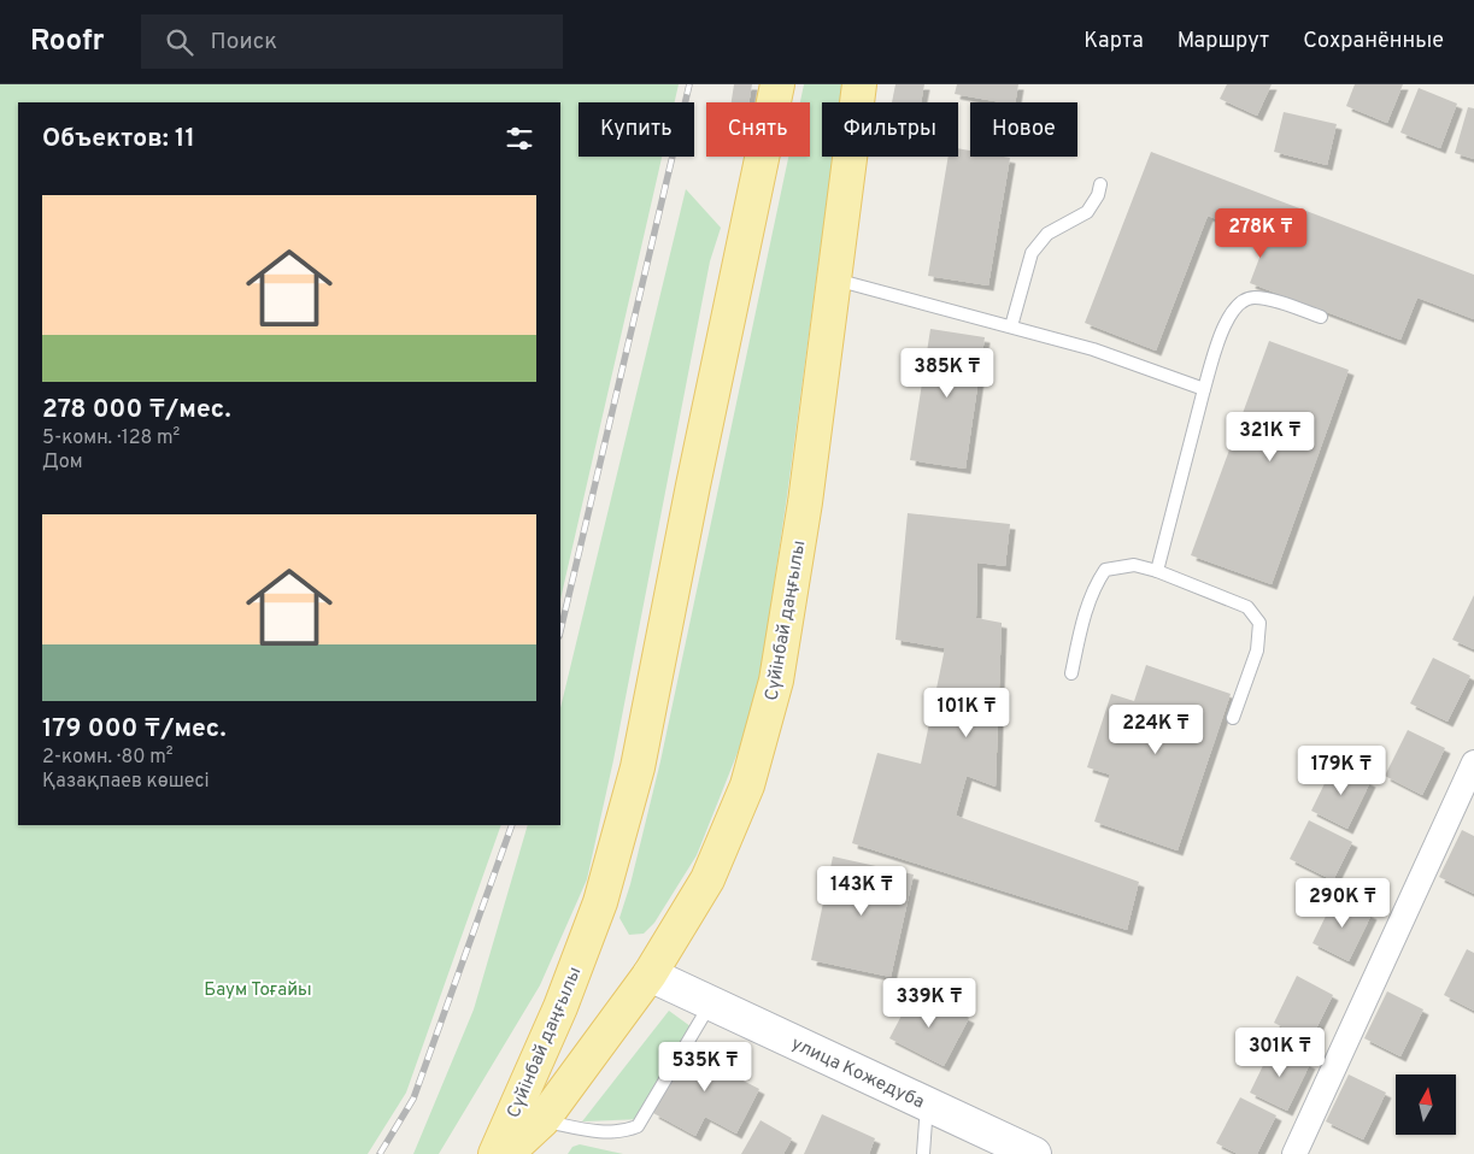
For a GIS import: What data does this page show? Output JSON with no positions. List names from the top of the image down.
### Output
{
  "streets": {
    "main road": ["Сүйінбай даңғылы"],
    "street": ["улица Кожедуба"]
  },
  "crossings": [
    ["Сүйінбай даңғылы", "улица Кожедуба"]
  ],
  "parks": ["Баум Тоғайы"],
  "north": "top",
  "page": {
    "header": "Roofr",
    "search": "Поиск",
    "nav": ["Карта", "Маршрут", "Сохранённые"],
    "chip": [
      "Купить",
      "Снять",
      "Фильтры",
      "Новое"
    ],
    "heading": "Объектов: 11",
    "list": [
      {
        "name": "278 000 ₸/мес.",
        "note": "5-комн. · 128 m² · Дом"
      },
      {
        "name": "179 000 ₸/мес.",
        "note": "2-комн. · 80 m² · Қазақпаев көшесі"
      }
    ],
    "price": [
      "278K ₸",
      "385K ₸",
      "321K ₸",
      "101K ₸",
      "224K ₸",
      "179K ₸",
      "143K ₸",
      "290K ₸",
      "339K ₸",
      "301K ₸",
      "535K ₸"
    ]
  }
}
